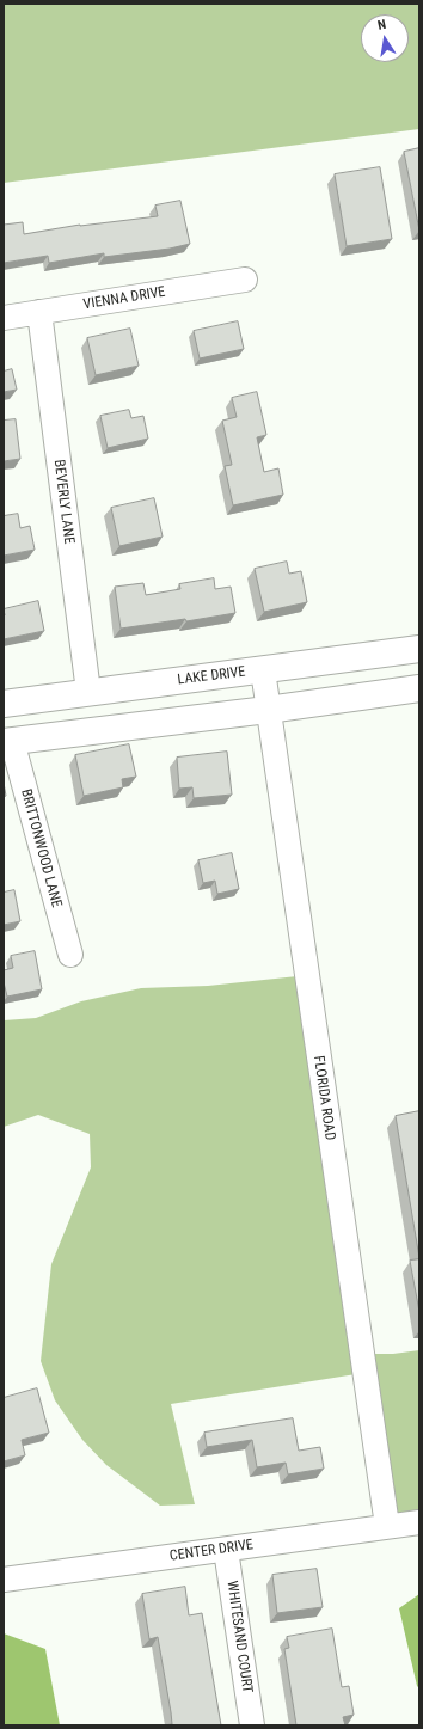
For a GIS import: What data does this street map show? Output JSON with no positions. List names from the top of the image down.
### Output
{
  "streets": {
    "main road": ["LAKE DRIVE"],
    "street": [
      "VIENNA DRIVE",
      "BEVERLY LANE",
      "BRITTONWOOD LANE",
      "FLORIDA ROAD",
      "CENTER DRIVE",
      "WHITESAND COURT"
    ]
  },
  "crossings": [
    ["VIENNA DRIVE", "BEVERLY LANE"],
    ["BEVERLY LANE", "LAKE DRIVE"],
    ["LAKE DRIVE", "FLORIDA ROAD"],
    ["FLORIDA ROAD", "CENTER DRIVE"],
    ["CENTER DRIVE", "WHITESAND COURT"]
  ],
  "north": "top"
}
